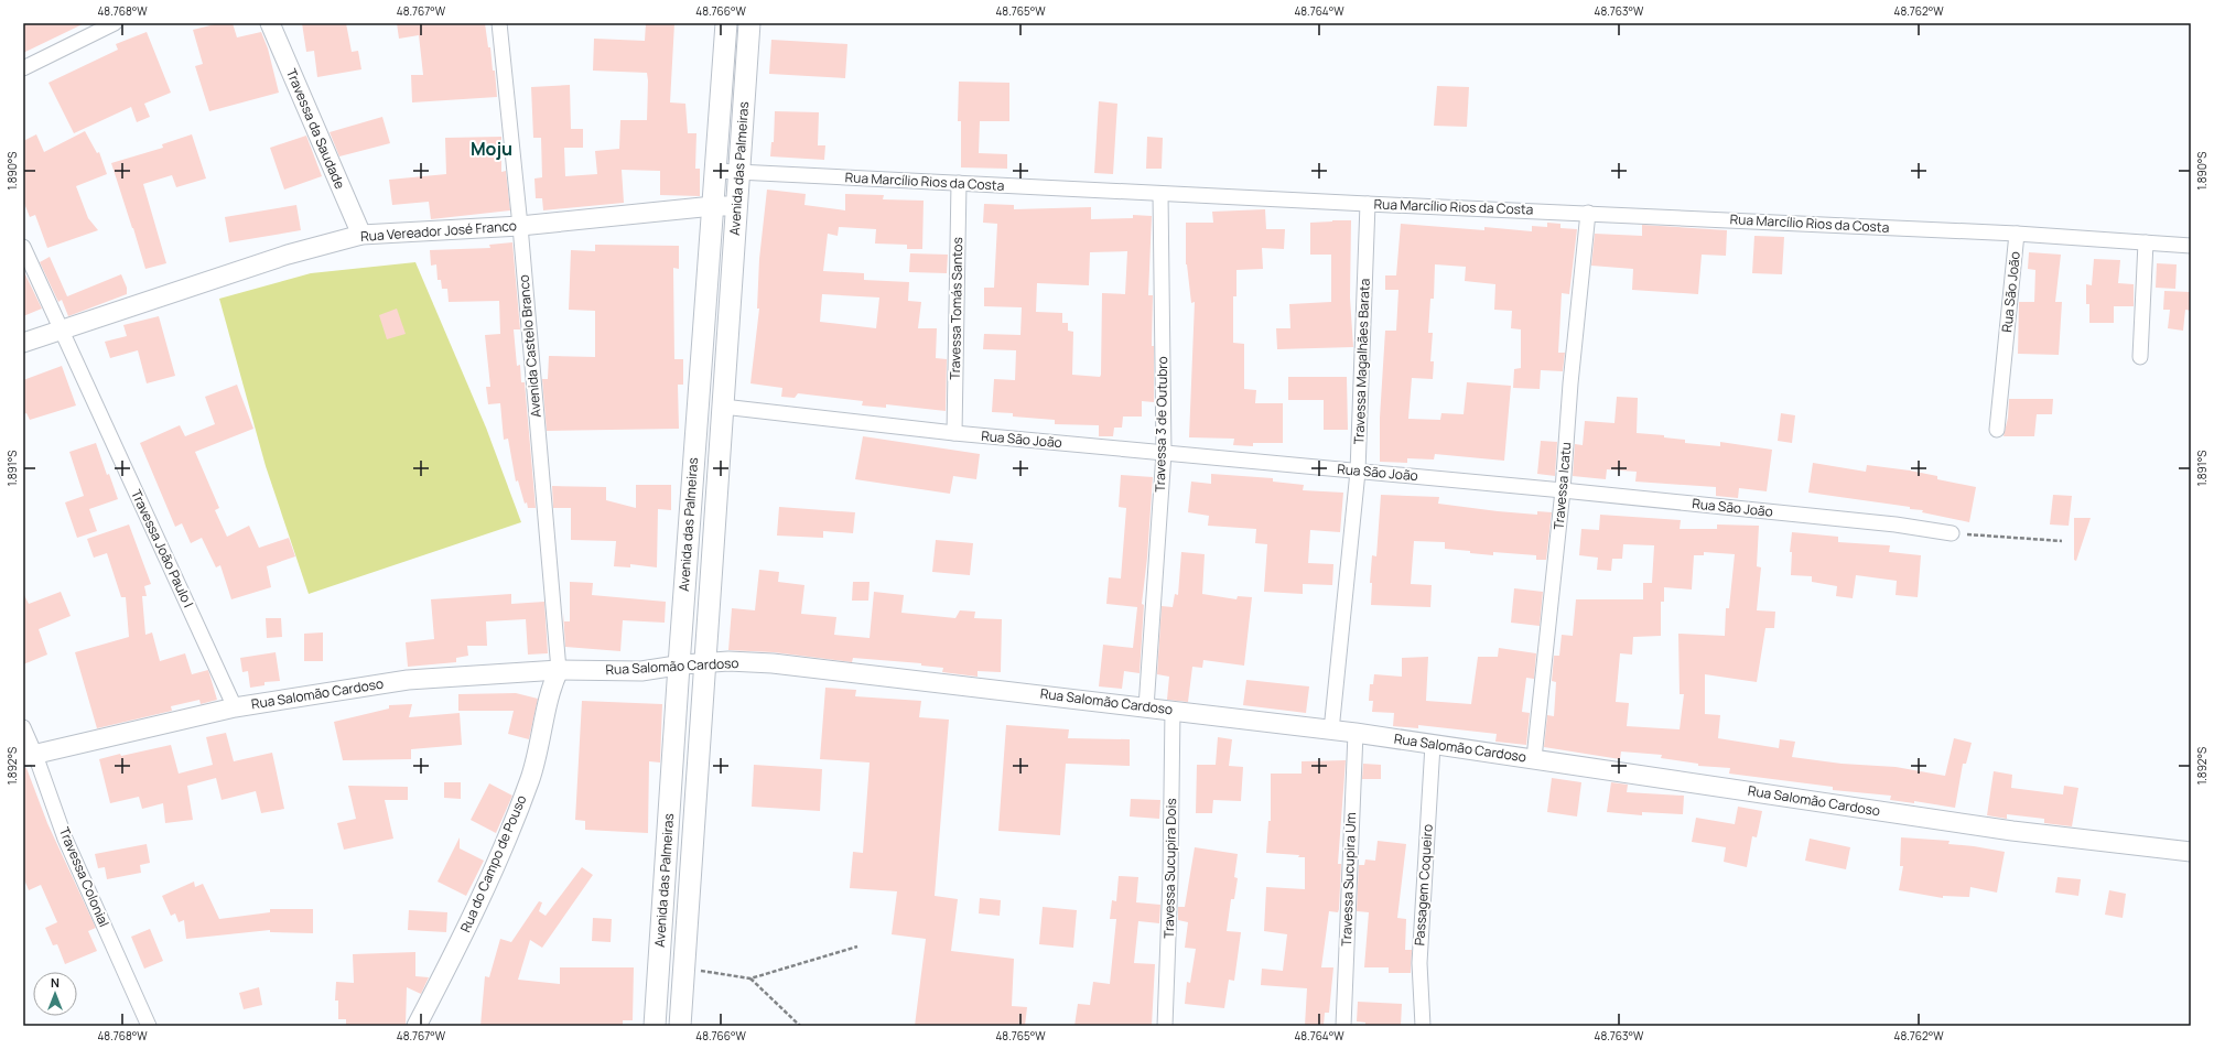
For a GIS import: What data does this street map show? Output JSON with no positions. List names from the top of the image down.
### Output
{
  "streets": {
    "main road": ["Avenida das Palmeiras"],
    "street": [
      "Travessa da Saudade",
      "Rua Marcílio Rios da Costa",
      "Rua Vereador José Franco",
      "Rua São João",
      "Travessa Tomás Santos",
      "Avenida Castelo Branco",
      "Travessa Magalhães Barata",
      "Travessa 3 de Outubro",
      "Travessa Icatu",
      "Travessa João Paulo I",
      "Rua Salomão Cardoso",
      "Rua do Campo de Pouso",
      "Travessa Sucupira Dois",
      "Travessa Colonial",
      "Travessa Sucupira Um",
      "Passagem Coqueiro"
    ]
  },
  "crossings": [
    ["Travessa da Saudade", "Rua Vereador José Franco"],
    ["Avenida das Palmeiras", "Rua Marcílio Rios da Costa"],
    ["Avenida das Palmeiras", "Rua Vereador José Franco"],
    ["Avenida das Palmeiras", "Rua São João"],
    ["Avenida das Palmeiras", "Rua Salomão Cardoso"],
    ["Rua Marcílio Rios da Costa", "Rua São João"],
    ["Rua Marcílio Rios da Costa", "Travessa Tomás Santos"],
    ["Rua Marcílio Rios da Costa", "Travessa Magalhães Barata"],
    ["Rua Marcílio Rios da Costa", "Travessa 3 de Outubro"],
    ["Rua Marcílio Rios da Costa", "Travessa Icatu"],
    ["Rua Vereador José Franco", "Avenida Castelo Branco"],
    ["Rua Vereador José Franco", "Travessa João Paulo I"],
    ["Rua São João", "Travessa Tomás Santos"],
    ["Rua São João", "Travessa Magalhães Barata"],
    ["Rua São João", "Travessa 3 de Outubro"],
    ["Rua São João", "Travessa Icatu"],
    ["Avenida Castelo Branco", "Rua Salomão Cardoso"],
    ["Avenida Castelo Branco", "Rua do Campo de Pouso"],
    ["Travessa Magalhães Barata", "Rua Salomão Cardoso"],
    ["Travessa 3 de Outubro", "Rua Salomão Cardoso"],
    ["Travessa Icatu", "Rua Salomão Cardoso"],
    ["Travessa João Paulo I", "Rua Salomão Cardoso"],
    ["Rua Salomão Cardoso", "Rua do Campo de Pouso"],
    ["Rua Salomão Cardoso", "Travessa Sucupira Dois"],
    ["Rua Salomão Cardoso", "Travessa Colonial"],
    ["Rua Salomão Cardoso", "Travessa Sucupira Um"],
    ["Rua Salomão Cardoso", "Passagem Coqueiro"]
  ],
  "districts": ["Moju"],
  "north": "top",
  "coordinates": [
    "48.768°W",
    "48.767°W",
    "48.766°W",
    "48.765°W",
    "48.764°W",
    "48.763°W",
    "48.762°W",
    "1.890°S",
    "1.891°S",
    "1.892°S"
  ]
}
